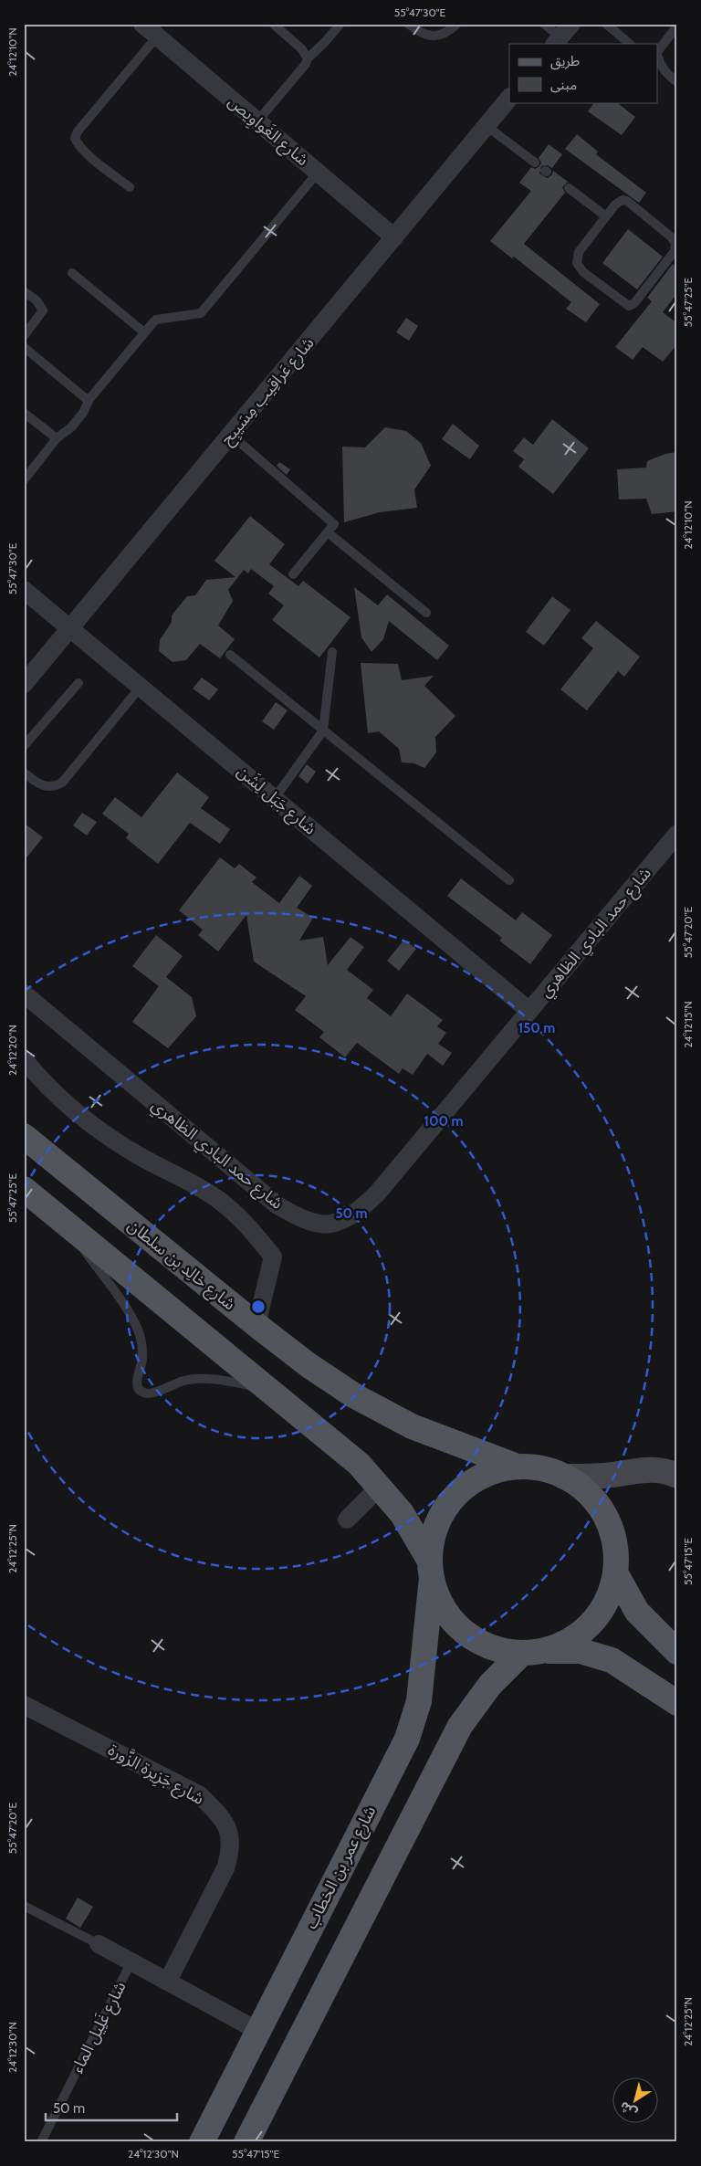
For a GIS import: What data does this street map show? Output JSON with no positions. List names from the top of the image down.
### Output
{
  "streets": {
    "main road": ["شارع خالِد بن سلطان", "شارع عمر بن الخطاب"],
    "street": [
      "شارع الغَواوِيص",
      "شارع عَراقِيب مِسَيبِح",
      "شارع جَبَل لِشَن",
      "شارع حمد البادي الظاهري",
      "شارع جَزِيرة الزَّورة",
      "شارع غَلِيل الماء"
    ]
  },
  "crossings": [
    ["شارع الغَواوِيص", "شارع عَراقِيب مِسَيبِح"],
    ["شارع عَراقِيب مِسَيبِح", "شارع جَبَل لِشَن"],
    ["شارع جَبَل لِشَن", "شارع حمد البادي الظاهري"],
    ["شارع خالِد بن سلطان", "شارع عمر بن الخطاب"],
    ["شارع جَزِيرة الزَّورة", "شارع غَلِيل الماء"],
    ["شارع عمر بن الخطاب", "شارع غَلِيل الماء"]
  ],
  "legend": ["طريق", "مبنى"],
  "scale_bar": "50 m",
  "north": "bottom left",
  "coordinates": [
    "55°47'30\"E",
    "24°12'10\"N",
    "55°47'25\"E",
    "55°47'20\"E",
    "24°12'15\"N",
    "24°12'20\"N",
    "24°12'25\"N",
    "55°47'15\"E",
    "24°12'30\"N"
  ],
  "rings": ["150 m", "100 m", "50 m"]
}
